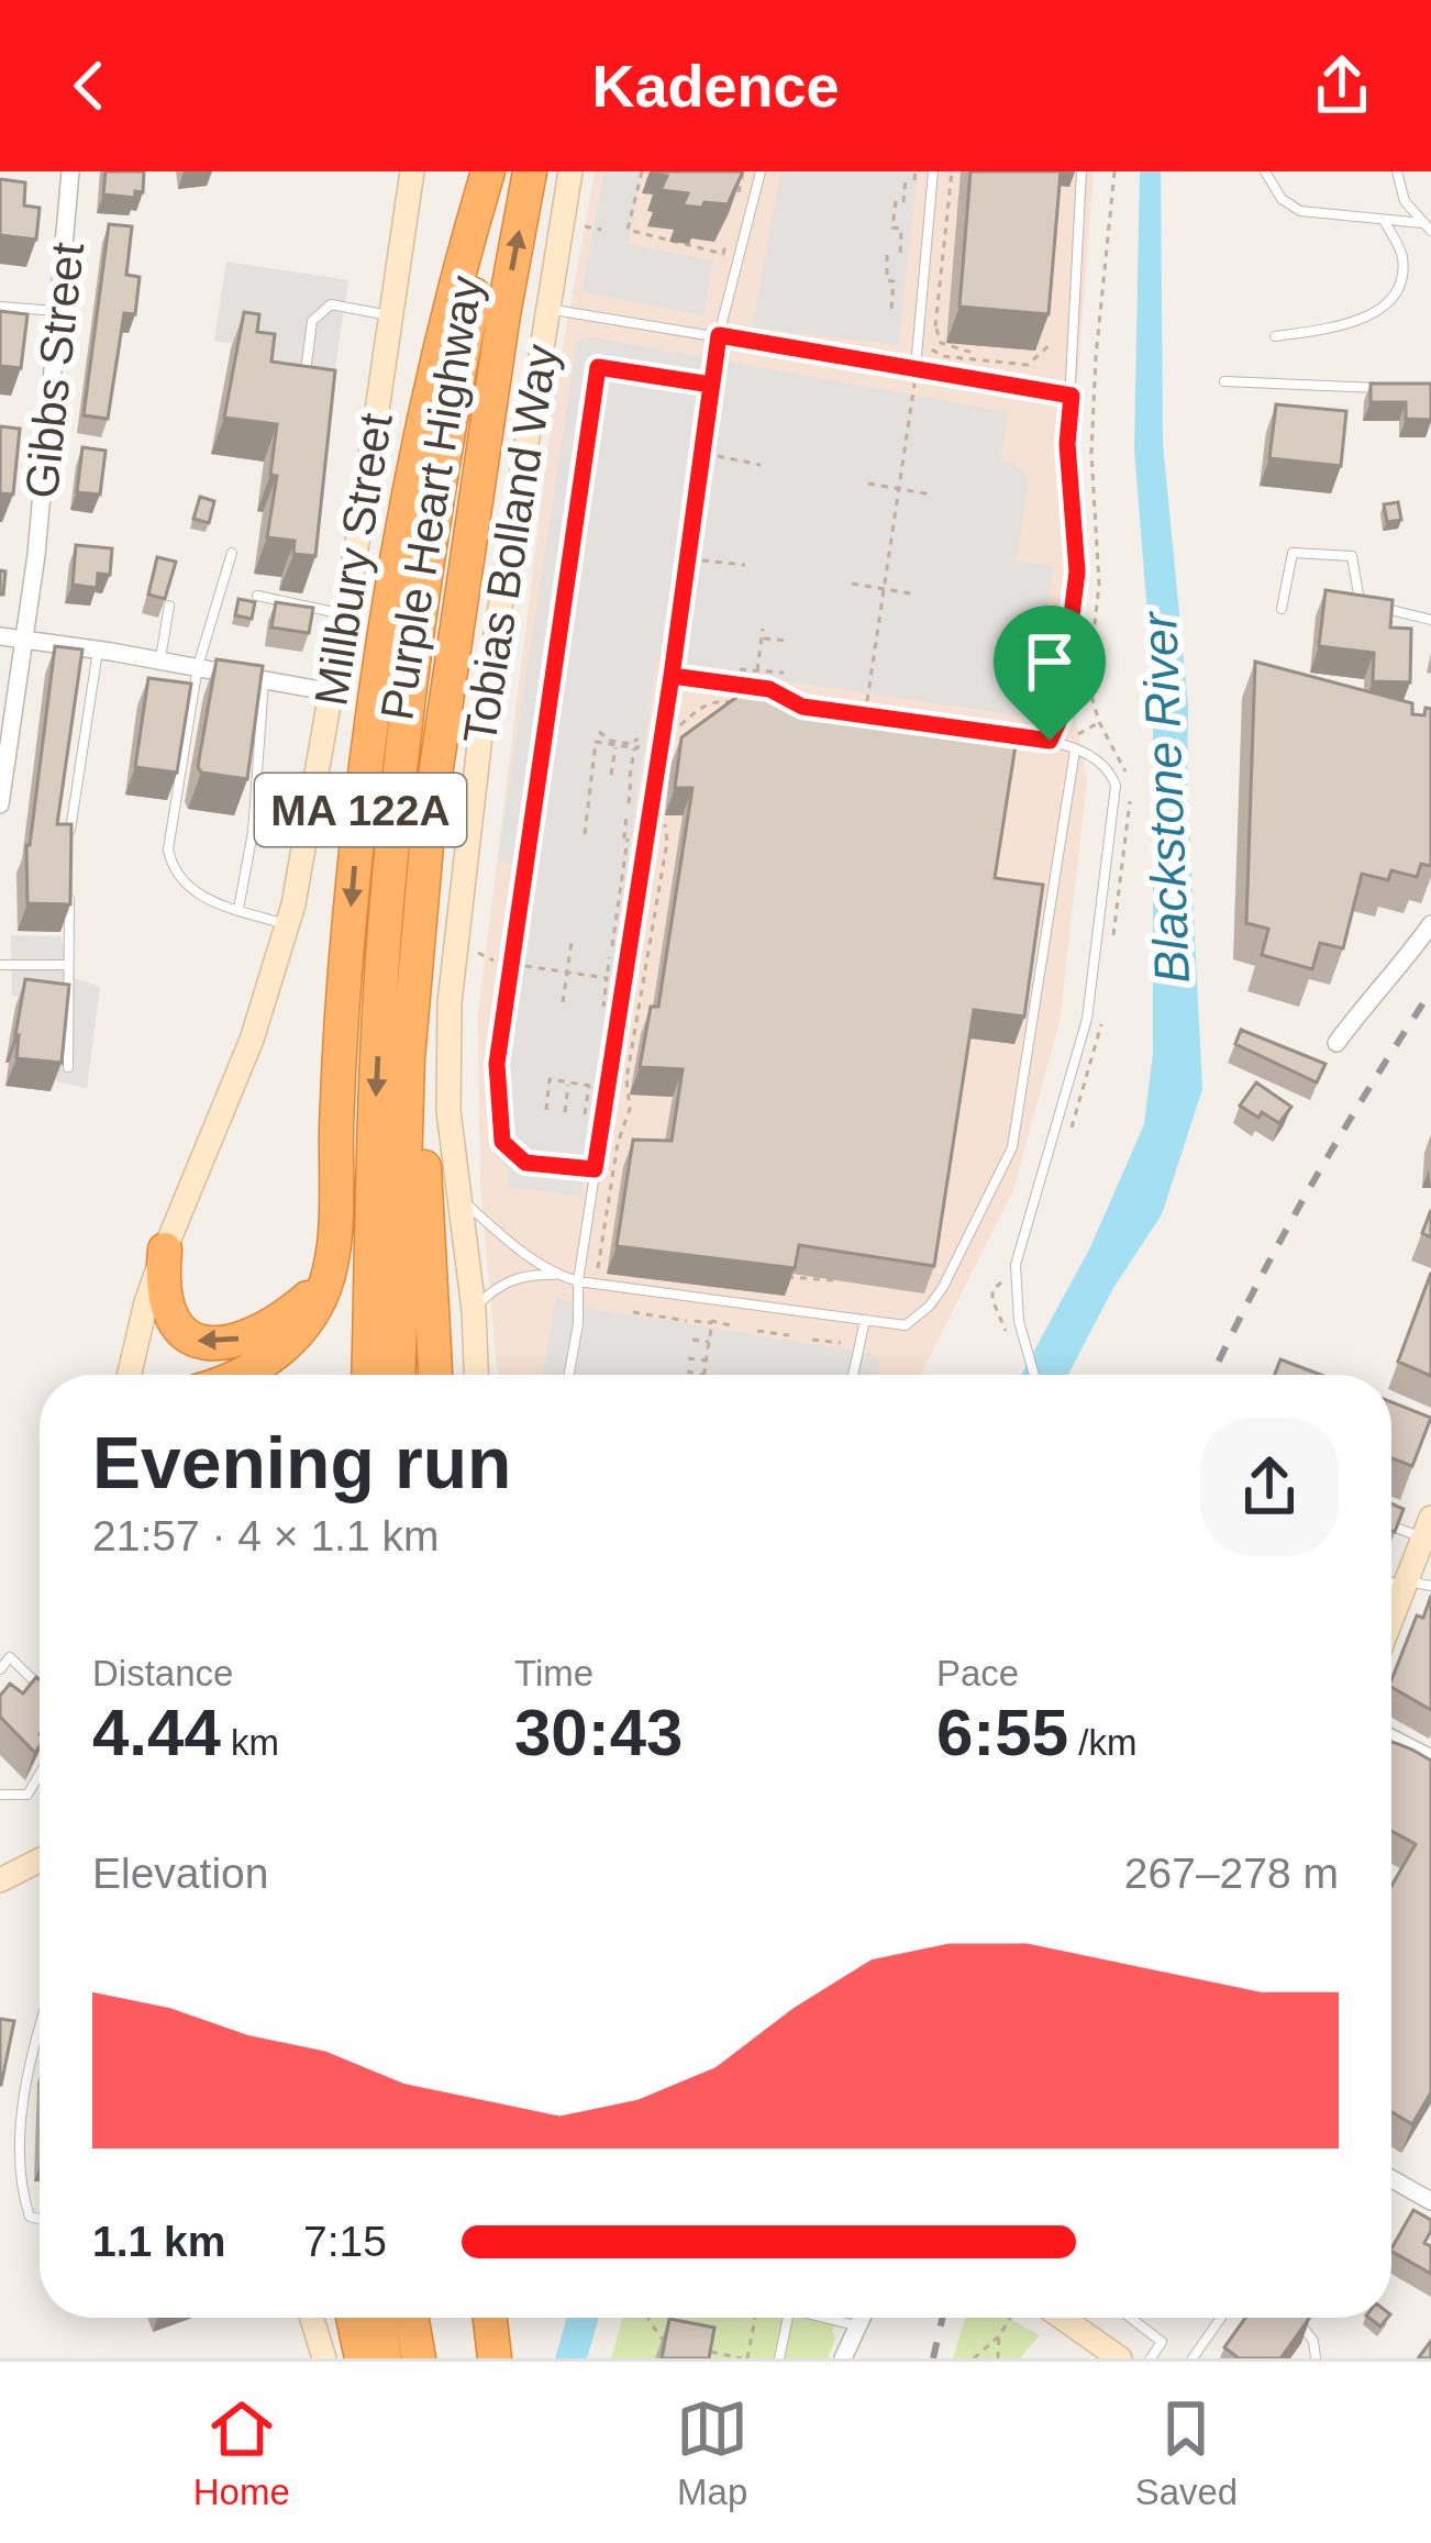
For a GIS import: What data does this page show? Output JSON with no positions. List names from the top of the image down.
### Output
{
  "streets": {
    "highway": ["Purple Heart Highway", "MA 122A"],
    "main road": ["Tobias Bolland Way", "Millbury Street"],
    "street": ["Gibbs Street"]
  },
  "crossings": [
    ["Purple Heart Highway", "MA 122A"]
  ],
  "water": ["Blackstone River"],
  "page": {
    "header": "Kadence",
    "heading": ["Evening run", "21:57 · 4 × 1.1 km"],
    "stats": [
      ["Distance", "4.44 km"],
      ["Time", "30:43"],
      ["Pace", "6:55 /km"]
    ],
    "chart": ["Elevation", "267–278 m"],
    "list": [
      {
        "name": "1.1 km",
        "note": "7:15"
      }
    ],
    "tabs": ["Home", "Map", "Saved"]
  }
}
